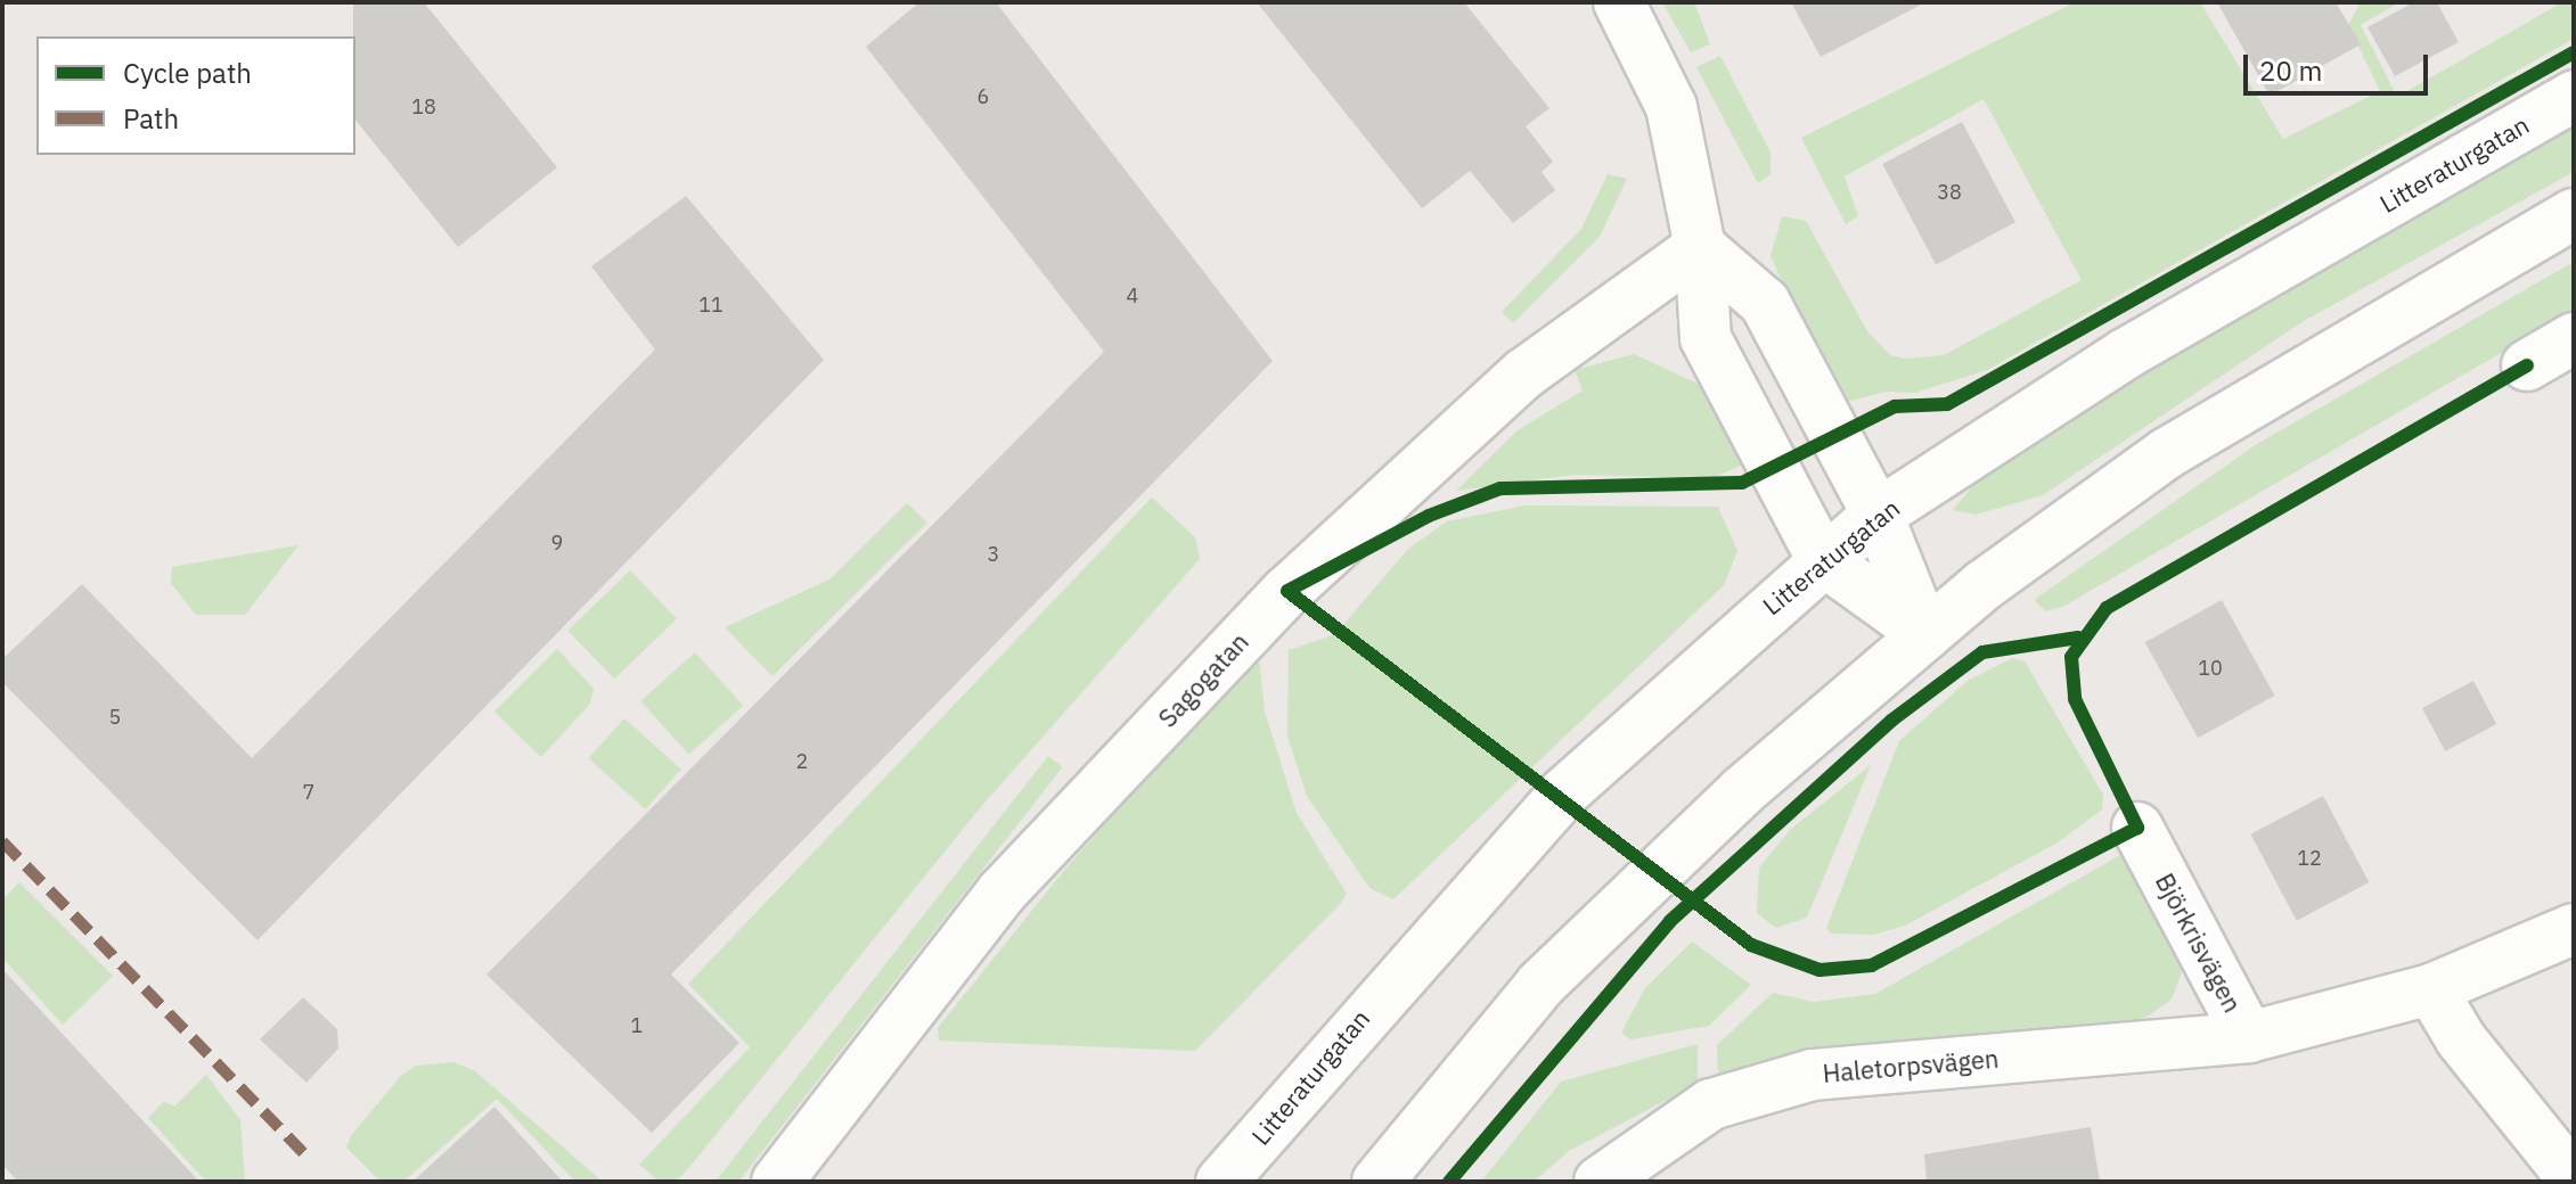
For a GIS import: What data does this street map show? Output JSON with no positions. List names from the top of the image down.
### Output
{
  "streets": {
    "street": [
      "Litteraturgatan",
      "Sagogatan",
      "Björkrisvägen",
      "Haletorpsvägen"
    ]
  },
  "crossings": [
    ["Björkrisvägen", "Haletorpsvägen"]
  ],
  "house_numbers": [
    "6",
    "18",
    "38",
    "4",
    "11",
    "9",
    "3",
    "10",
    "5",
    "2",
    "7",
    "12",
    "1"
  ],
  "legend": ["Cycle path", "Path"],
  "scale_bar": "20 m"
}
